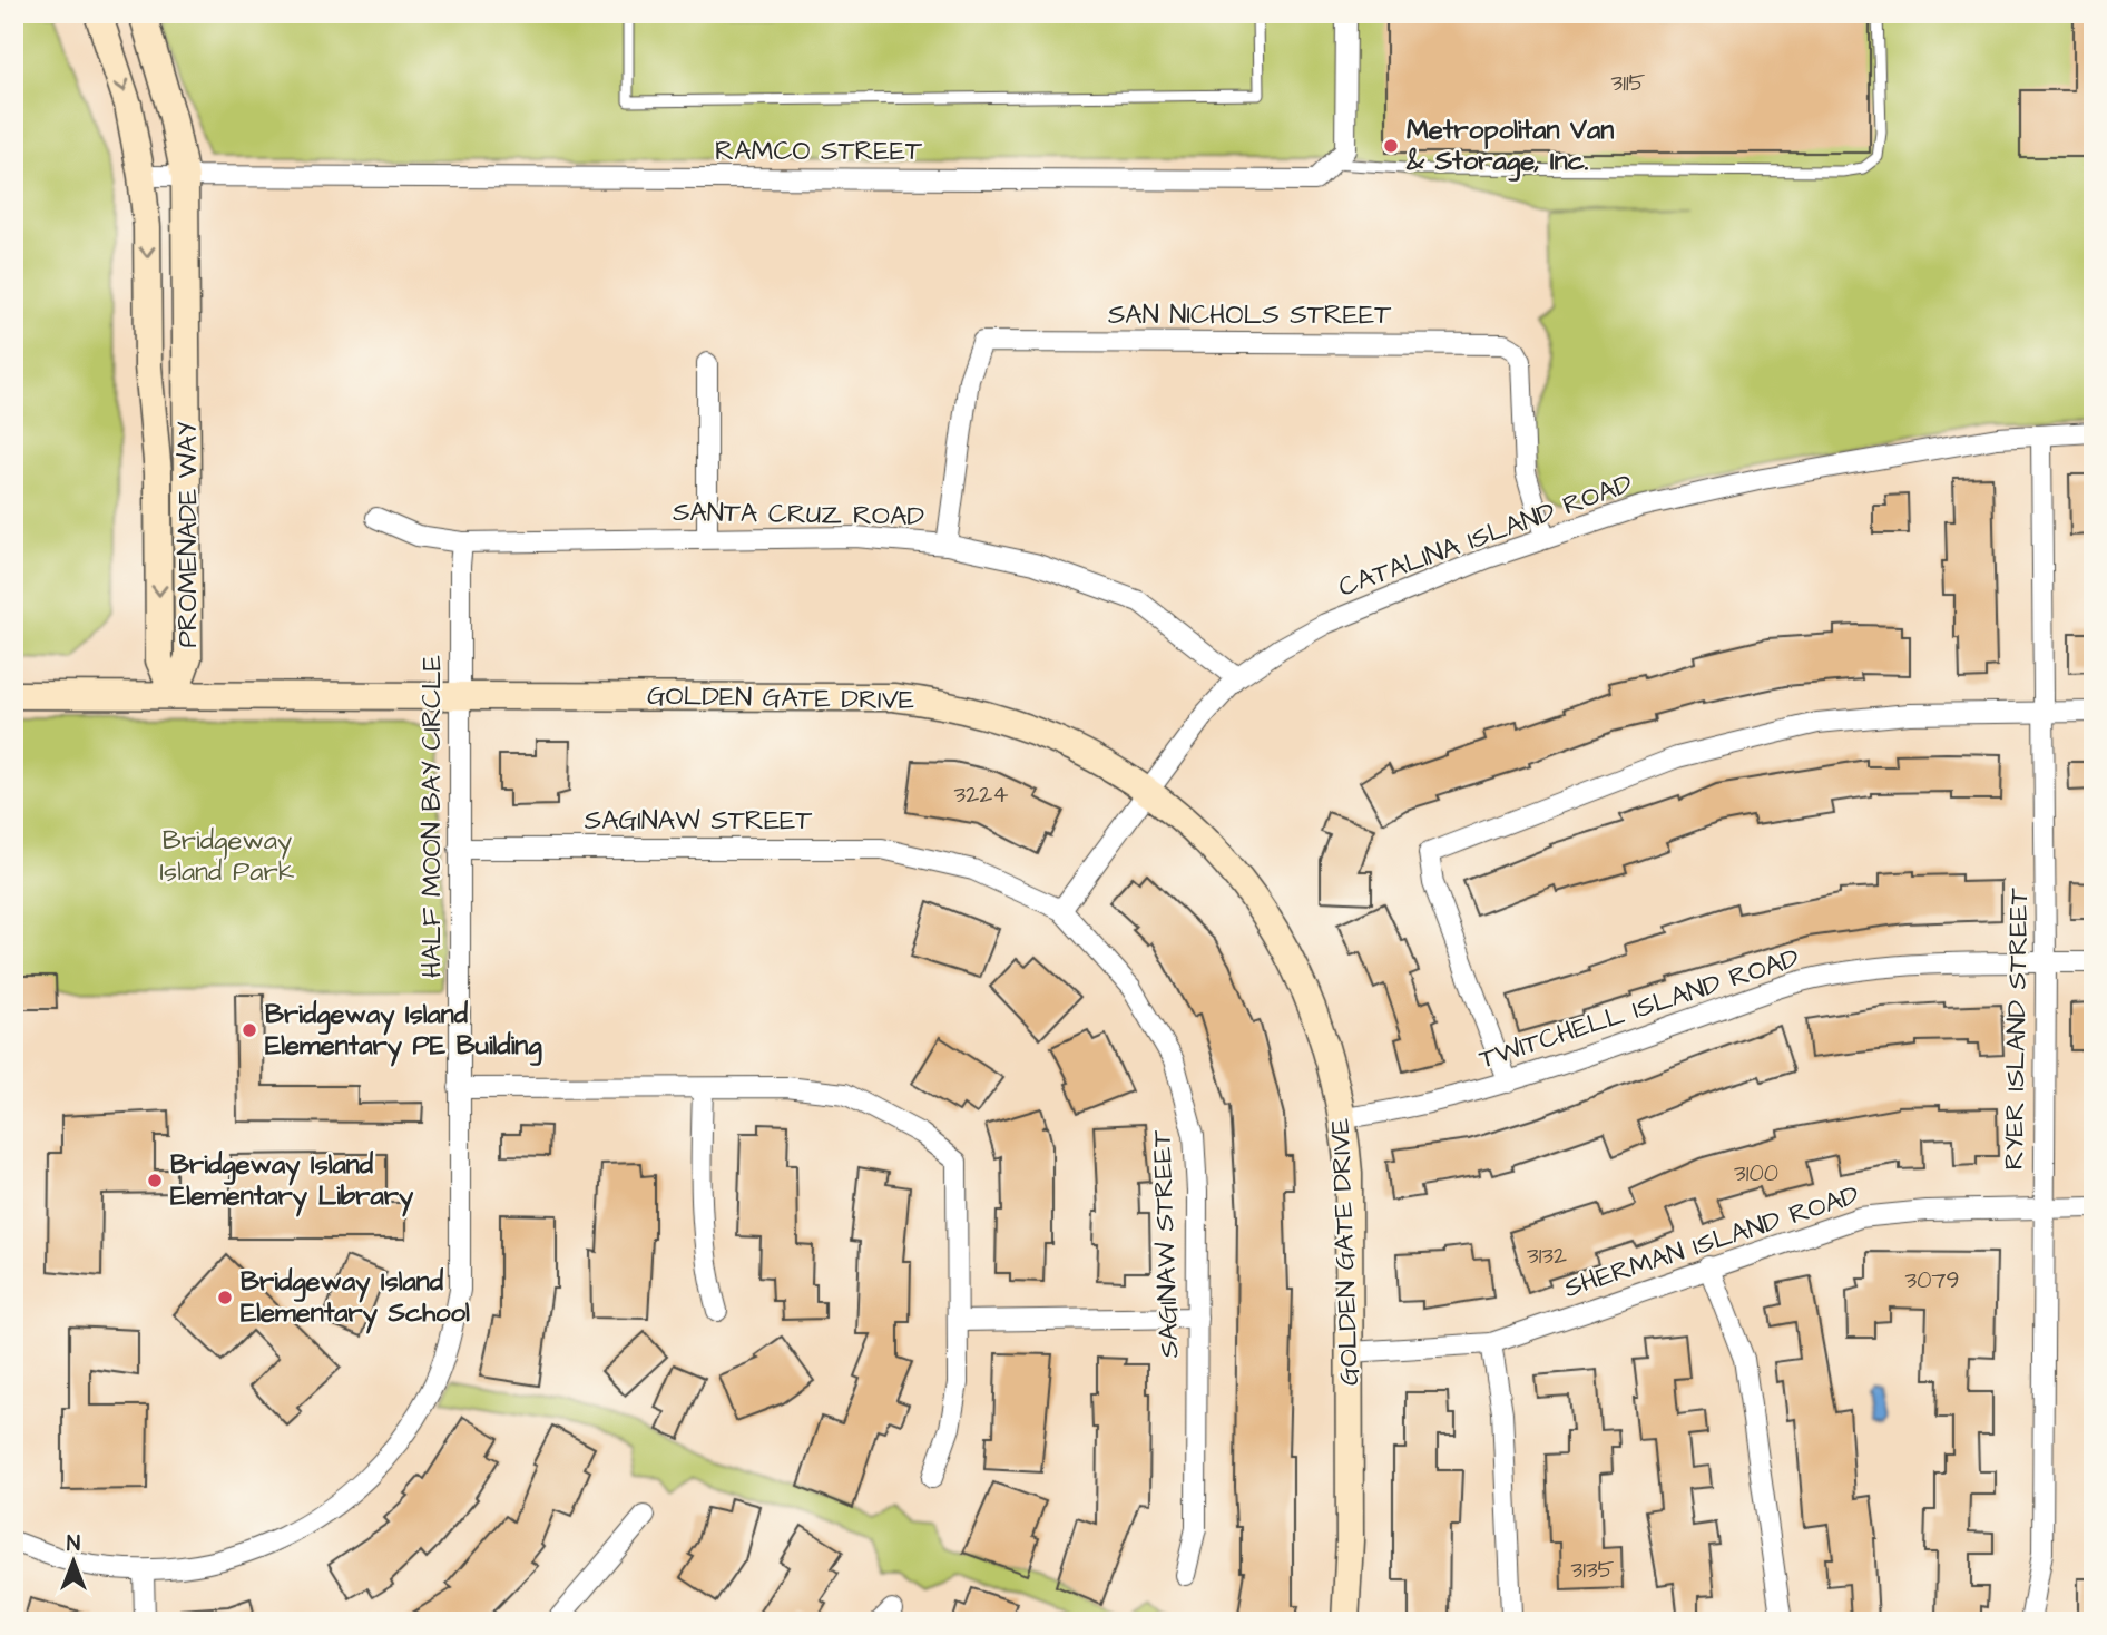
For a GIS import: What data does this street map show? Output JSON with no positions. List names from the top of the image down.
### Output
{
  "streets": {
    "street": [
      "RAMCO STREET",
      "SAN NICHOLS STREET",
      "SANTA CRUZ ROAD",
      "PROMENADE WAY",
      "CATALINA ISLAND ROAD",
      "GOLDEN GATE DRIVE",
      "HALF MOON BAY CIRCLE",
      "SAGINAW STREET",
      "TWITCHELL ISLAND ROAD",
      "RYER ISLAND STREET",
      "SHERMAN ISLAND ROAD"
    ]
  },
  "crossings": [
    ["RAMCO STREET", "PROMENADE WAY"],
    ["SAN NICHOLS STREET", "SANTA CRUZ ROAD"],
    ["SAN NICHOLS STREET", "CATALINA ISLAND ROAD"],
    ["SANTA CRUZ ROAD", "CATALINA ISLAND ROAD"],
    ["SANTA CRUZ ROAD", "HALF MOON BAY CIRCLE"],
    ["PROMENADE WAY", "GOLDEN GATE DRIVE"],
    ["CATALINA ISLAND ROAD", "GOLDEN GATE DRIVE"],
    ["CATALINA ISLAND ROAD", "SAGINAW STREET"],
    ["CATALINA ISLAND ROAD", "RYER ISLAND STREET"],
    ["GOLDEN GATE DRIVE", "HALF MOON BAY CIRCLE"],
    ["GOLDEN GATE DRIVE", "TWITCHELL ISLAND ROAD"],
    ["GOLDEN GATE DRIVE", "SHERMAN ISLAND ROAD"],
    ["HALF MOON BAY CIRCLE", "SAGINAW STREET"],
    ["TWITCHELL ISLAND ROAD", "RYER ISLAND STREET"],
    ["RYER ISLAND STREET", "SHERMAN ISLAND ROAD"]
  ],
  "parks": ["Bridgeway Island Park"],
  "places": [
    "Metropolitan Van & Storage, Inc.",
    "Bridgeway Island Elementary PE Building",
    "Bridgeway Island Elementary Library",
    "Bridgeway Island Elementary School"
  ],
  "house_numbers": [
    "3115",
    "3224",
    "3100",
    "3132",
    "3079",
    "3135"
  ],
  "north": "top"
}
